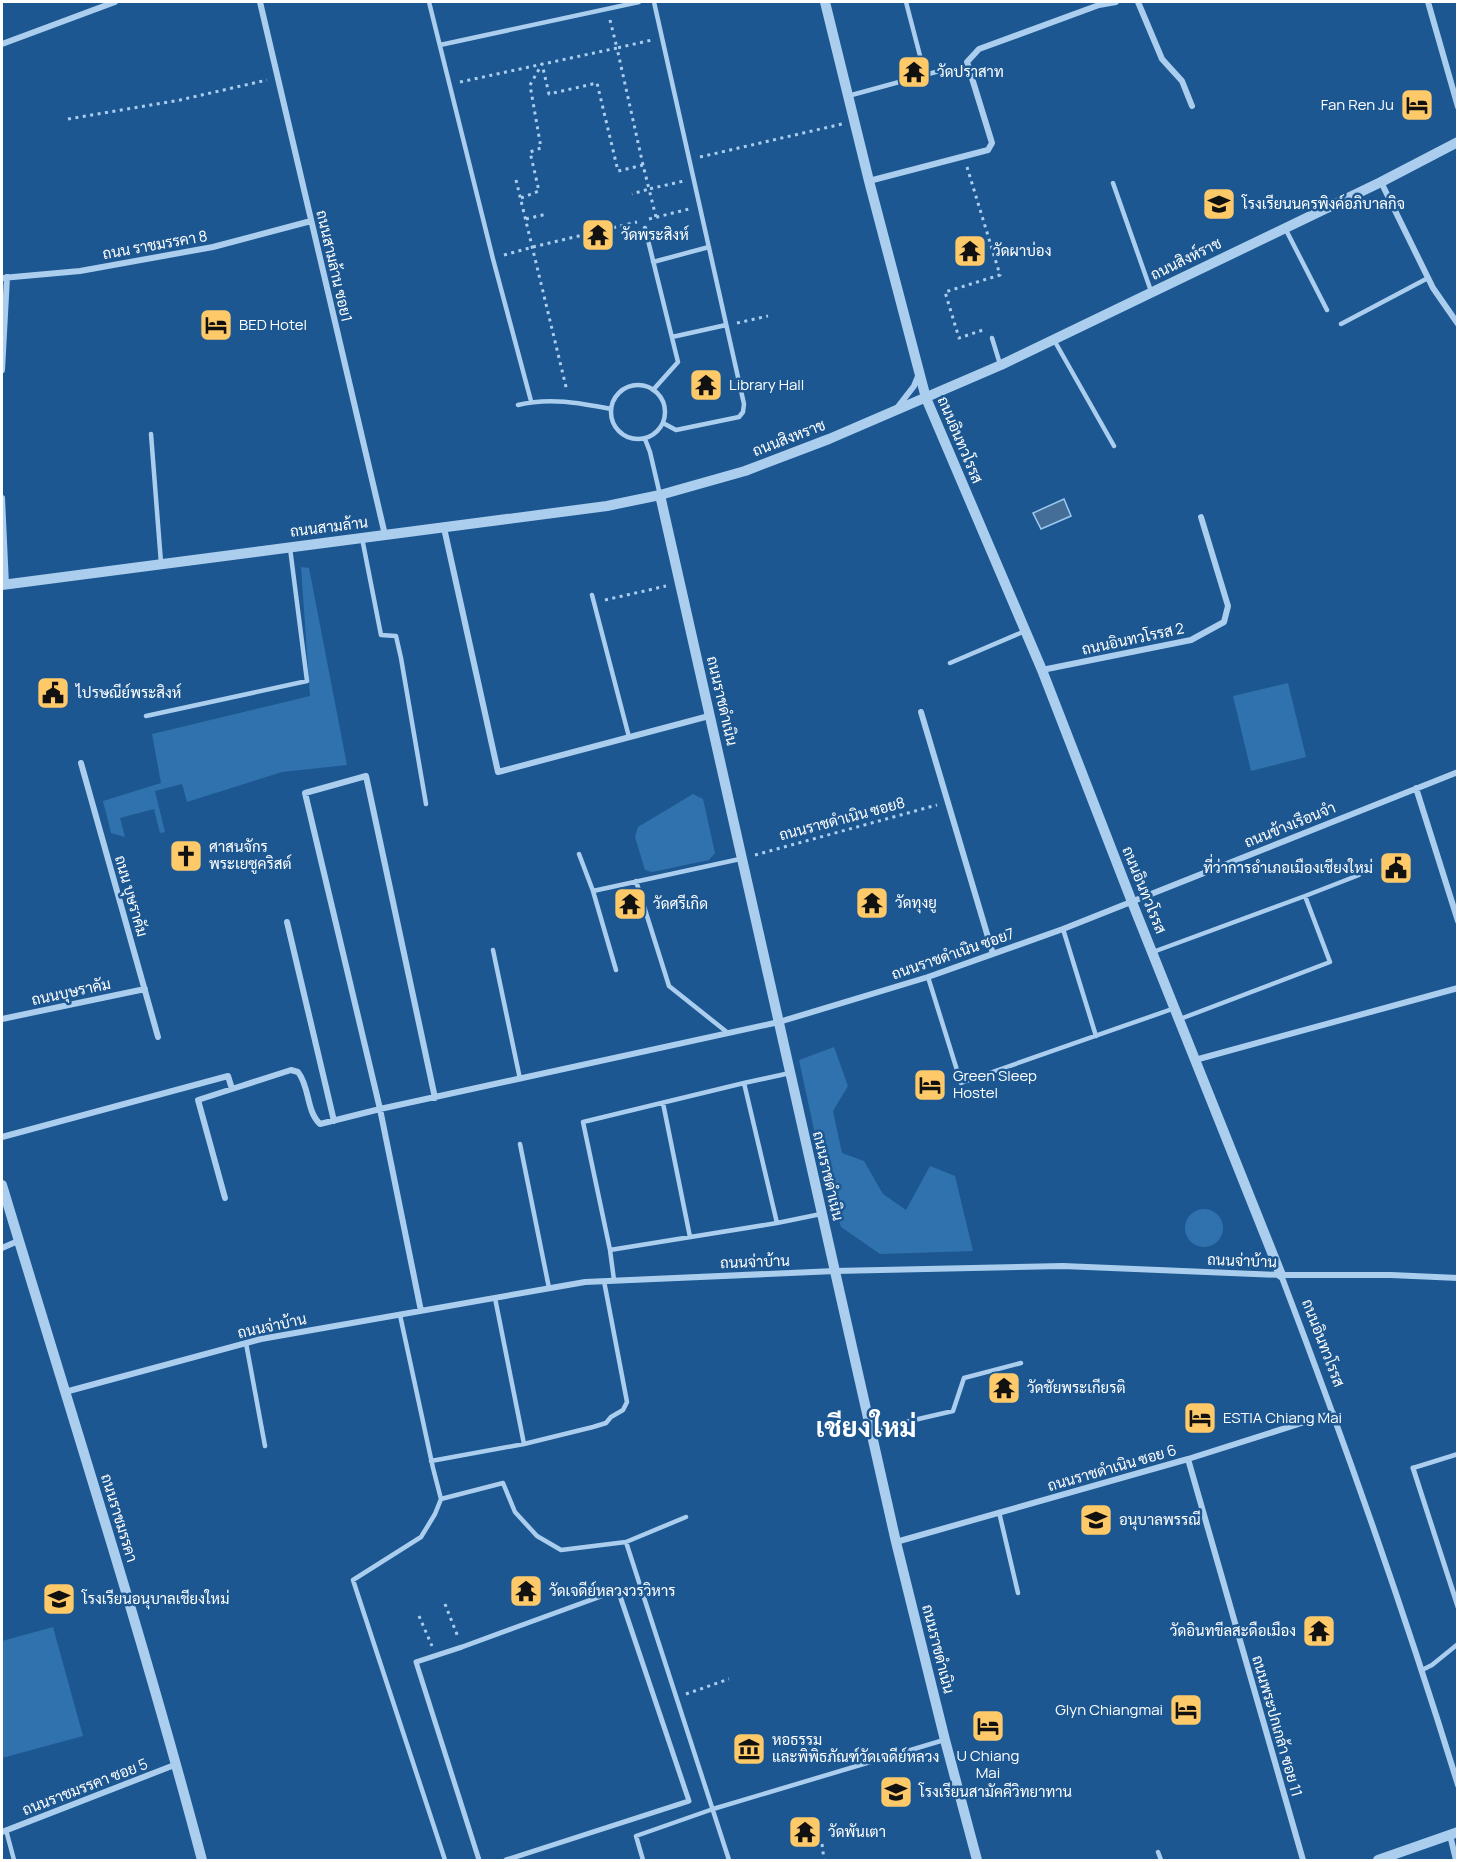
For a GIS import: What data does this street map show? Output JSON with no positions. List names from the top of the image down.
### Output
{
  "streets": {
    "street": [
      "ถนน ราชมรรคา 8",
      "ถนนสิงห์ราช",
      "ถนนสามล้าน ซอย1",
      "ถนนสิงหราช",
      "ถนนอินทวโรรส",
      "ถนนสามล้าน",
      "ถนนอินทวโรรส 2",
      "ถนนราชดำเนิน",
      "ถนนข้างเรือนจำ",
      "ถนน บุษราคัม",
      "ถนนราชดำเนิน ซอย7",
      "ถนนบุษราคัม",
      "ถนนจ่าบ้าน",
      "ถนนราชดำเนิน ซอย 6",
      "ถนนราชมรรคา",
      "ถนนพระปกเกล้า ซอย 11",
      "ถนนราชมรรคา ซอย 5"
    ],
    "path": ["ถนนราชดำเนิน ซอย8"]
  },
  "crossings": [
    ["ถนน ราชมรรคา 8", "ถนนสามล้าน ซอย1"],
    ["ถนนสิงห์ราช", "ถนนสิงหราช"],
    ["ถนนสิงห์ราช", "ถนนอินทวโรรส"],
    ["ถนนสามล้าน ซอย1", "ถนนสามล้าน"],
    ["ถนนสิงหราช", "ถนนอินทวโรรส"],
    ["ถนนสิงหราช", "ถนนสามล้าน"],
    ["ถนนสิงหราช", "ถนนราชดำเนิน"],
    ["ถนนอินทวโรรส", "ถนนอินทวโรรส 2"],
    ["ถนนอินทวโรรส", "ถนนข้างเรือนจำ"],
    ["ถนนอินทวโรรส", "ถนนราชดำเนิน ซอย7"],
    ["ถนนอินทวโรรส", "ถนนจ่าบ้าน"],
    ["ถนนอินทวโรรส", "ถนนราชดำเนิน ซอย 6"],
    ["ถนนสามล้าน", "ถนนราชดำเนิน"],
    ["ถนนราชดำเนิน", "ถนนราชดำเนิน ซอย8"],
    ["ถนนราชดำเนิน", "ถนนราชดำเนิน ซอย7"],
    ["ถนนราชดำเนิน", "ถนนจ่าบ้าน"],
    ["ถนนราชดำเนิน", "ถนนราชดำเนิน ซอย 6"],
    ["ถนนข้างเรือนจำ", "ถนนราชดำเนิน ซอย7"],
    ["ถนน บุษราคัม", "ถนนบุษราคัม"],
    ["ถนนจ่าบ้าน", "ถนนราชมรรคา"],
    ["ถนนราชดำเนิน ซอย 6", "ถนนพระปกเกล้า ซอย 11"],
    ["ถนนราชมรรคา", "ถนนราชมรรคา ซอย 5"]
  ],
  "districts": ["เชียงใหม่"],
  "places": {
    "temple": [
      "วัดปราสาท",
      "วัดพระสิงห์",
      "วัดผาบ่อง",
      "Library Hall",
      "วัดทุงยู",
      "วัดศรีเกิด",
      "วัดชัยพระเกียรติ",
      "วัดเจดีย์หลวงวรวิหาร",
      "วัดอินทขีลสะดือเมือง",
      "วัดพันเตา"
    ],
    "hotel": [
      "Fan Ren Ju",
      "BED Hotel",
      "Green Sleep Hostel",
      "ESTIA Chiang Mai",
      "Glyn Chiangmai",
      "U Chiang Mai"
    ],
    "school or university": [
      "โรงเรียนนครพิงค์อภิบาลกิจ",
      "อนุบาลพรรณี",
      "โรงเรียนอนุบาลเชียงใหม่",
      "โรงเรียนสามัคคีวิทยาทาน"
    ],
    "public building": ["ไปรษณีย์พระสิงห์", "ที่ว่าการอำเภอเมืองเชียงใหม่"],
    "church": ["ศาสนจักร พระเยซูคริสต์"],
    "museum": ["หอธรรม และพิพิธภัณฑ์วัดเจดีย์หลวง"]
  }
}
